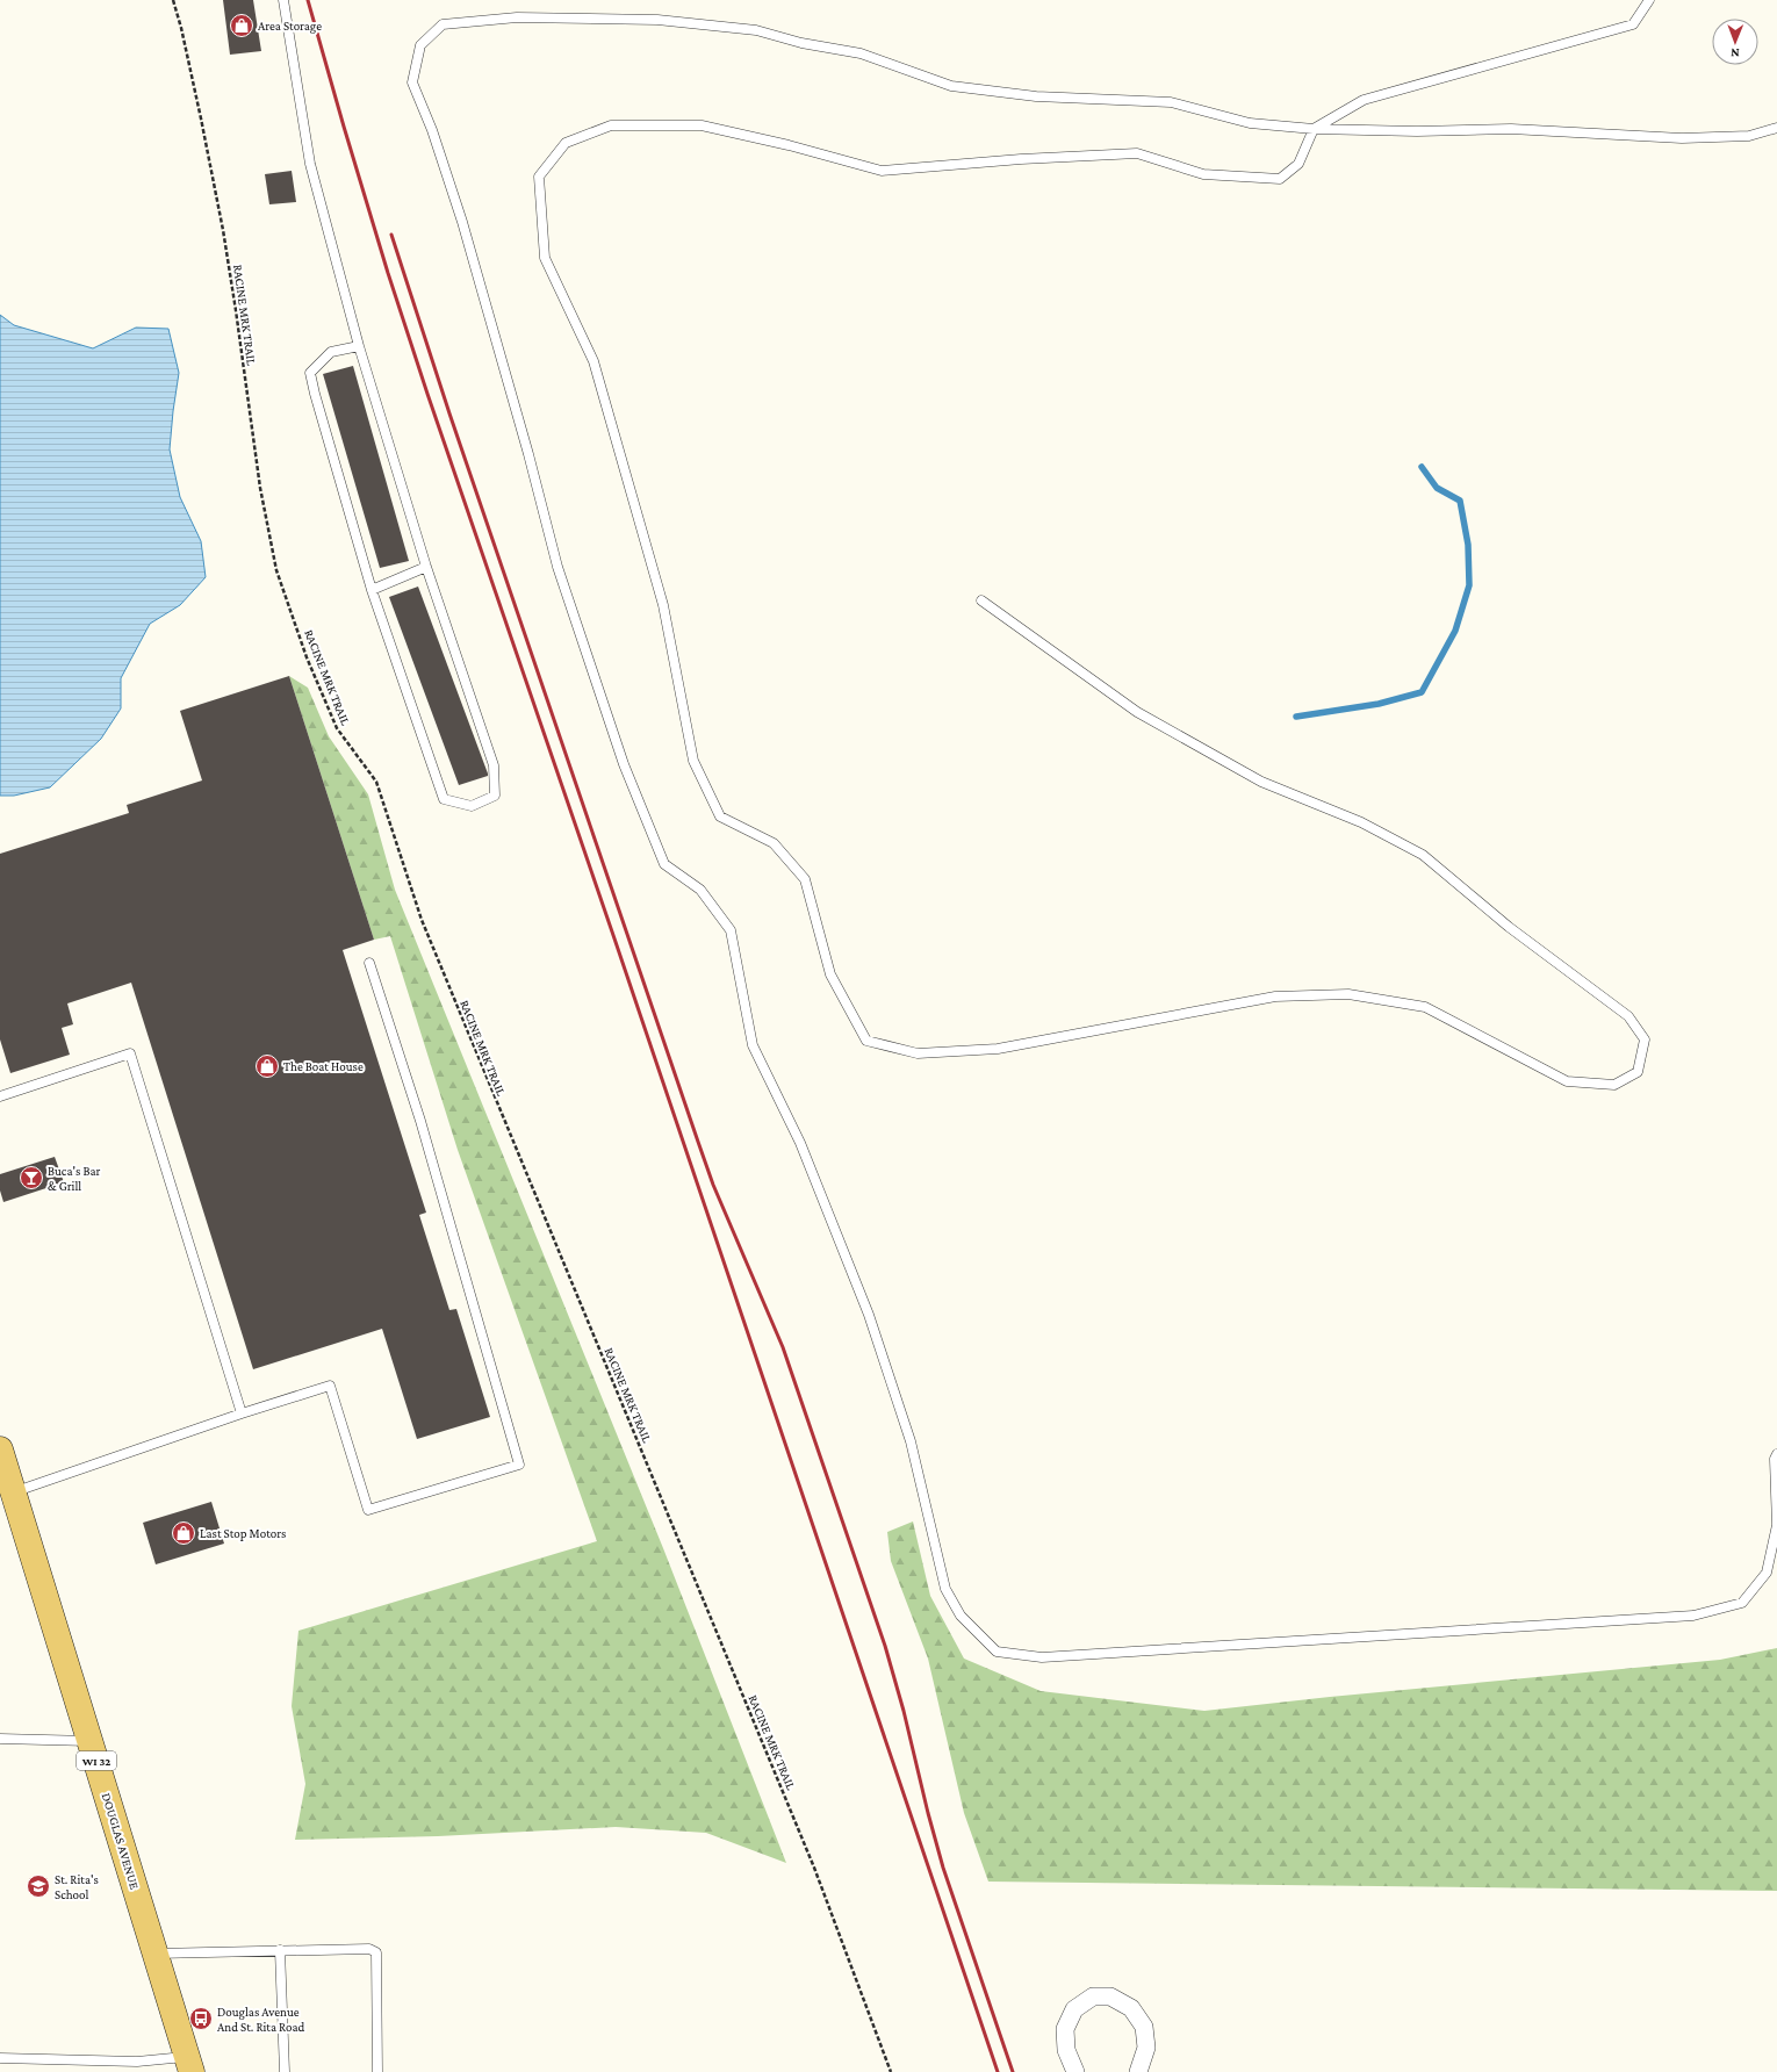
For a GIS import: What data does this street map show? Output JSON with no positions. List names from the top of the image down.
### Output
{
  "streets": {
    "main road": ["WI 32", "DOUGLAS AVENUE"],
    "path": ["RACINE MRK TRAIL"]
  },
  "places": {
    "shop": ["Area Storage", "The Boat House", "Last Stop Motors"],
    "bar": ["Buca's Bar & Grill"],
    "school or university": ["St. Rita's School"],
    "bus stop": ["Douglas Avenue And St. Rita Road"]
  },
  "north": "bottom"
}
